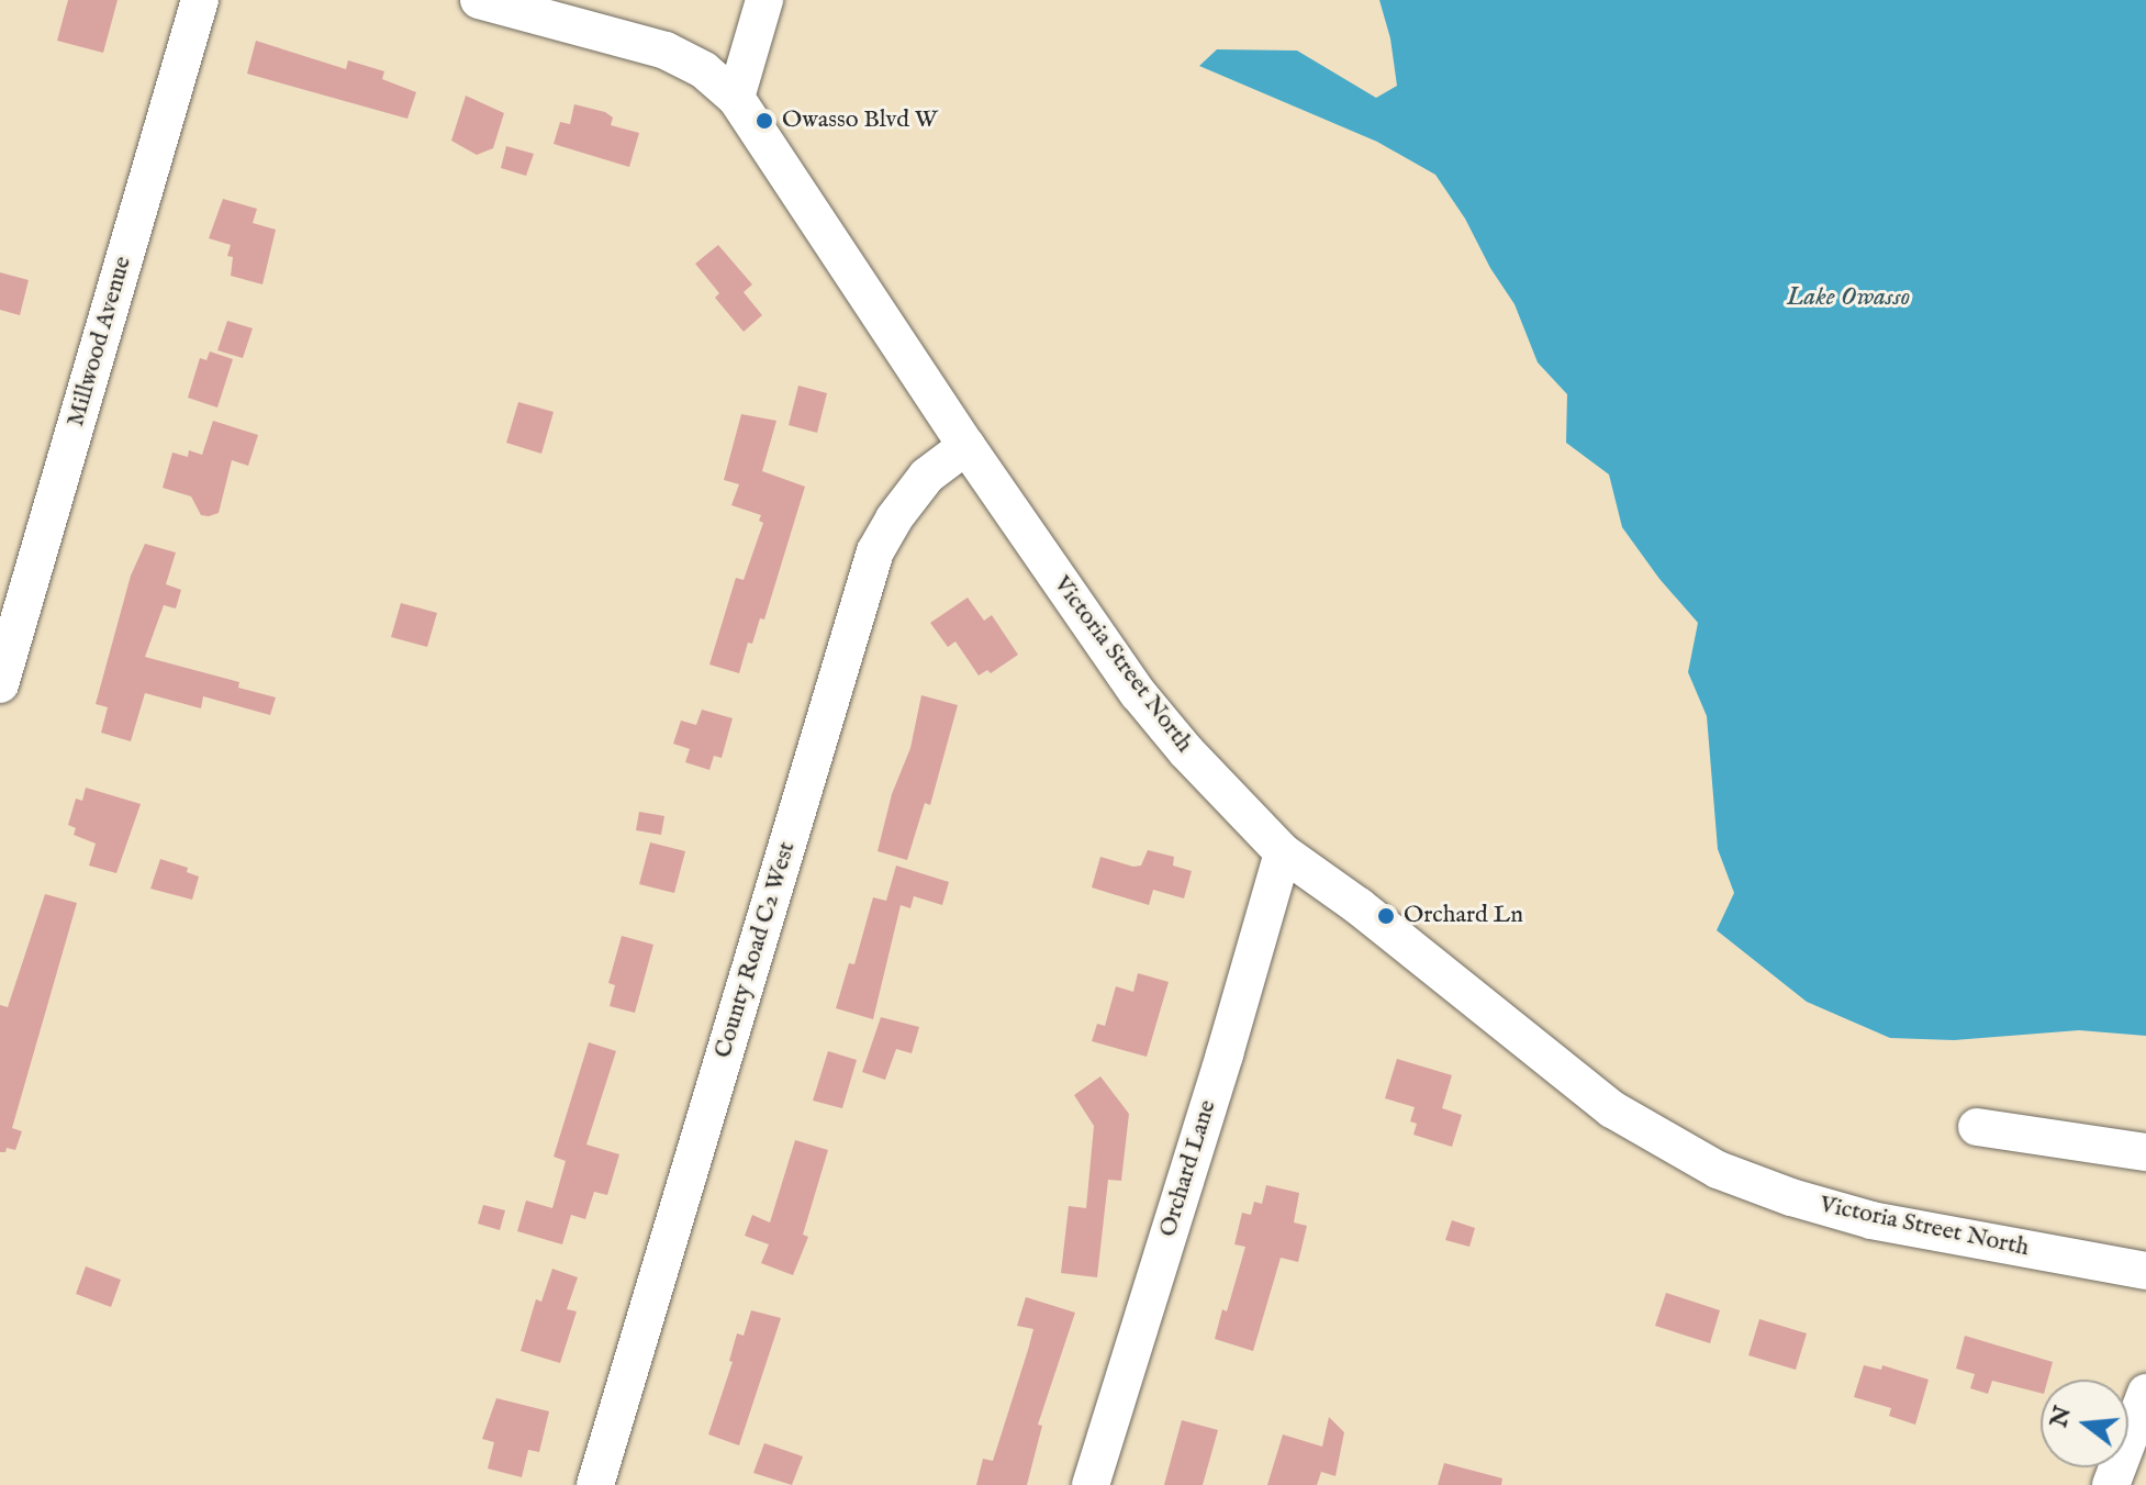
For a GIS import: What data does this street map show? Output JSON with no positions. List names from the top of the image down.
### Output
{
  "streets": {
    "street": [
      "Millwood Avenue",
      "Victoria Street North",
      "County Road C2 West",
      "Orchard Lane"
    ]
  },
  "crossings": [
    ["Victoria Street North", "County Road C2 West"],
    ["Victoria Street North", "Orchard Lane"]
  ],
  "water": ["Lake Owasso"],
  "places": ["Owasso Blvd W", "Orchard Ln"],
  "north": "left"
}
